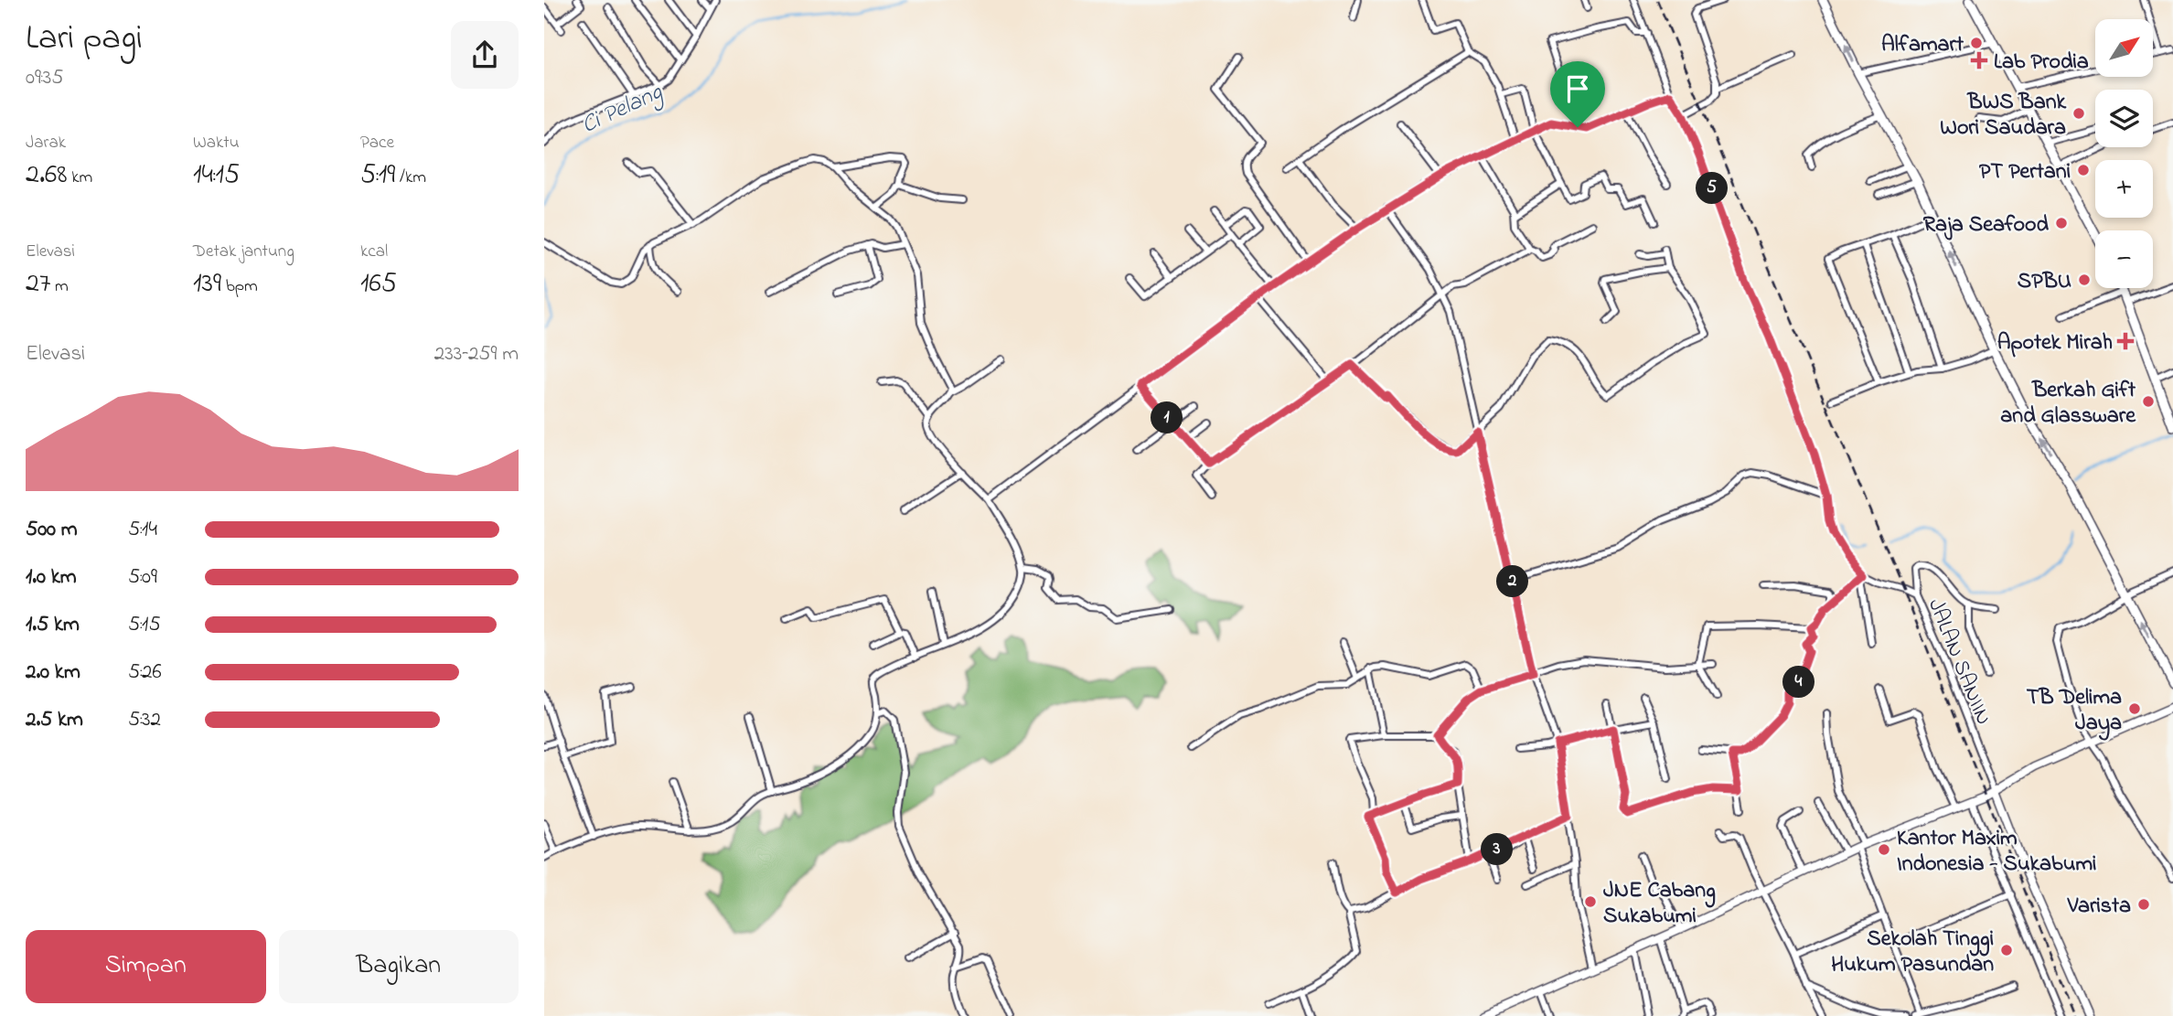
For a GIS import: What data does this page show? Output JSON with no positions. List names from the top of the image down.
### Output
{
  "streets": {
    "street": ["JALAN SANIIN"]
  },
  "water": ["Ci Pelang"],
  "places": {
    "other": [
      "Alfamart",
      "BWS Bank Wori Saudara",
      "PT Pertani",
      "Raja Seafood",
      "SPBU",
      "Berkah Gift and Glassware",
      "TB Delima Jaya",
      "Kantor Maxim Indonesia - Sukabumi",
      "JNE Cabang Sukabumi",
      "Varista",
      "Sekolah Tinggi Hukum Pasundan"
    ],
    "health": ["Lab Prodia", "Apotek Mirah"]
  },
  "north": "top right",
  "page": {
    "heading": ["Lari pagi", "09:35"],
    "map_buttons": ["+", "−"],
    "stats": [
      ["Jarak", "2.68 km"],
      ["Waktu", "14:15"],
      ["Pace", "5:19 /km"],
      ["Elevasi", "27 m"],
      ["Detak jantung", "139 bpm"],
      ["kcal", "165"]
    ],
    "pins": [
      "5",
      "1",
      "2",
      "4",
      "3"
    ],
    "chart": ["Elevasi", "233–259 m"],
    "list": [
      {
        "name": "500 m",
        "note": "5:14"
      },
      {
        "name": "1.0 km",
        "note": "5:09"
      },
      {
        "name": "1.5 km",
        "note": "5:15"
      },
      {
        "name": "2.0 km",
        "note": "5:26"
      },
      {
        "name": "2.5 km",
        "note": "5:32"
      }
    ],
    "buttons": ["Simpan", "Bagikan"]
  }
}
